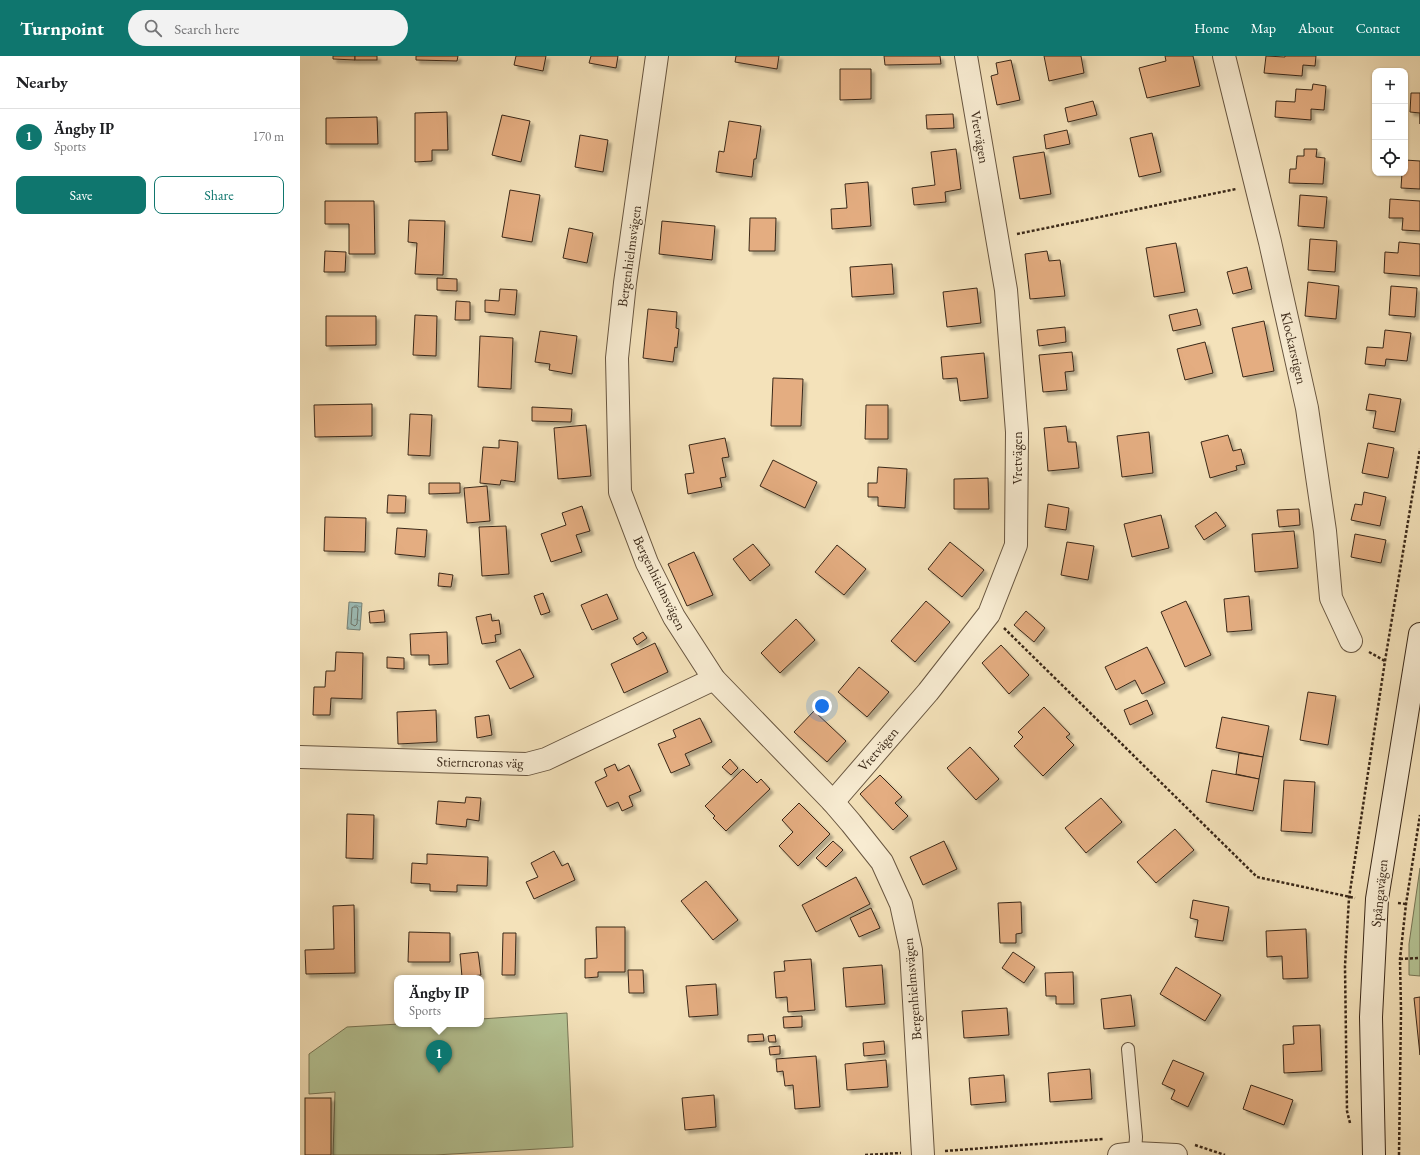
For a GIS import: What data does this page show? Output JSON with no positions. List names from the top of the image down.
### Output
{
  "streets": {
    "street": [
      "Vretvägen",
      "Bergenhielmsvägen",
      "Klockarstigen",
      "Stierncronas väg",
      "Spångavägen"
    ]
  },
  "crossings": [
    ["Vretvägen", "Bergenhielmsvägen"],
    ["Bergenhielmsvägen", "Stierncronas väg"]
  ],
  "page": {
    "header": "Turnpoint",
    "search": "Search here",
    "nav": [
      "Home",
      "Map",
      "About",
      "Contact"
    ],
    "heading": "Nearby",
    "map_buttons": ["+", "−"],
    "list": [
      {
        "mark": "1",
        "name": "Ängby IP",
        "note": "Sports",
        "value": "170 m"
      }
    ],
    "buttons": ["Save", "Share"],
    "popup": ["Ängby IP", "Sports"],
    "pins": "1"
  }
}
